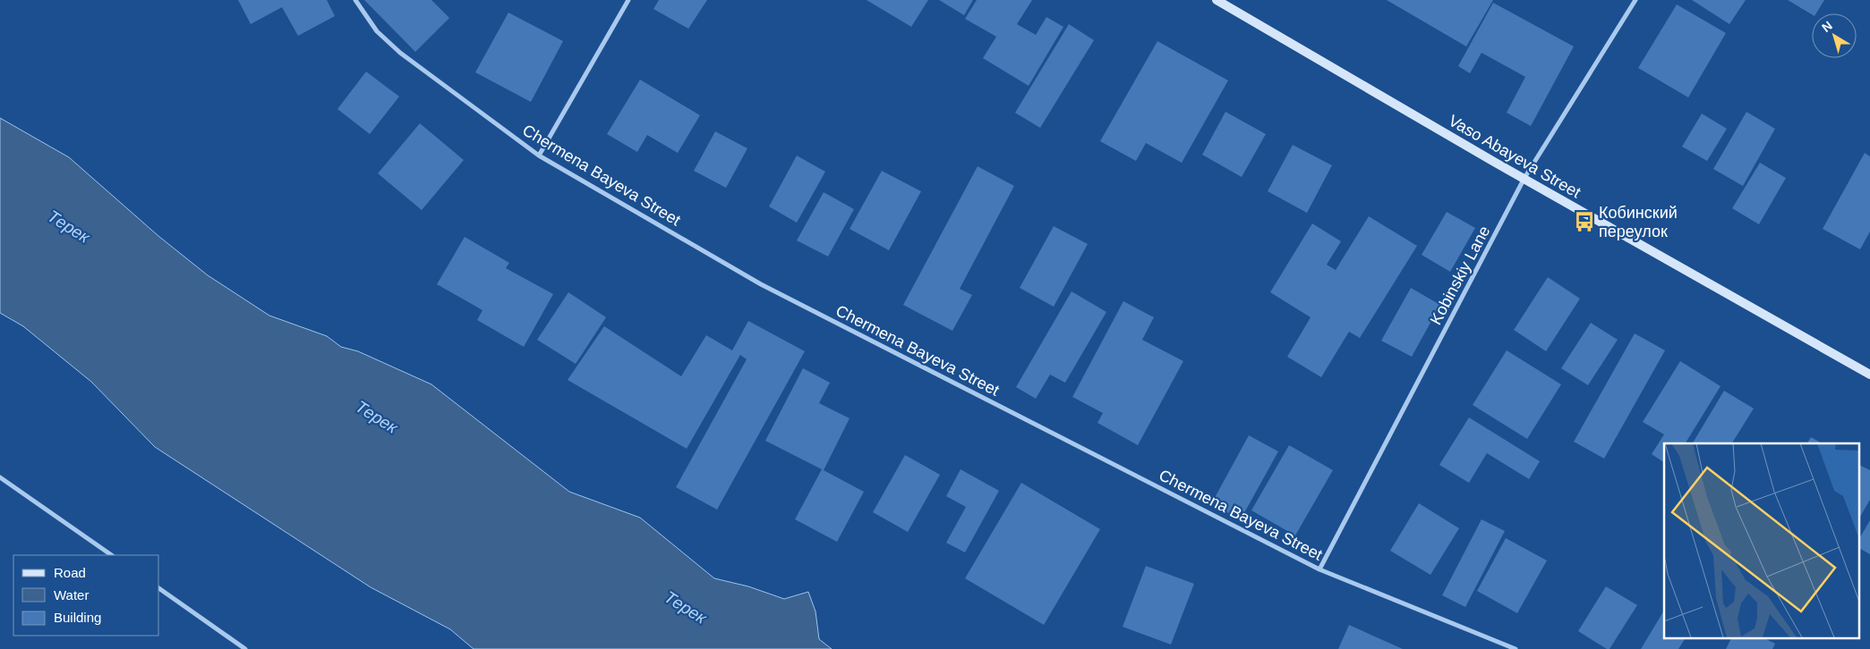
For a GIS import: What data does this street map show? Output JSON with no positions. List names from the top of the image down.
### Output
{
  "streets": {
    "main road": ["Vaso Abayeva Street"],
    "street": ["Chermena Bayeva Street", "Kobinskiy Lane"]
  },
  "crossings": [
    ["Vaso Abayeva Street", "Kobinskiy Lane"],
    ["Chermena Bayeva Street", "Kobinskiy Lane"]
  ],
  "water": ["Терек"],
  "places": {
    "bus stop": ["Кобинский переулок"]
  },
  "legend": ["Road", "Water", "Building"],
  "north": "top left"
}
